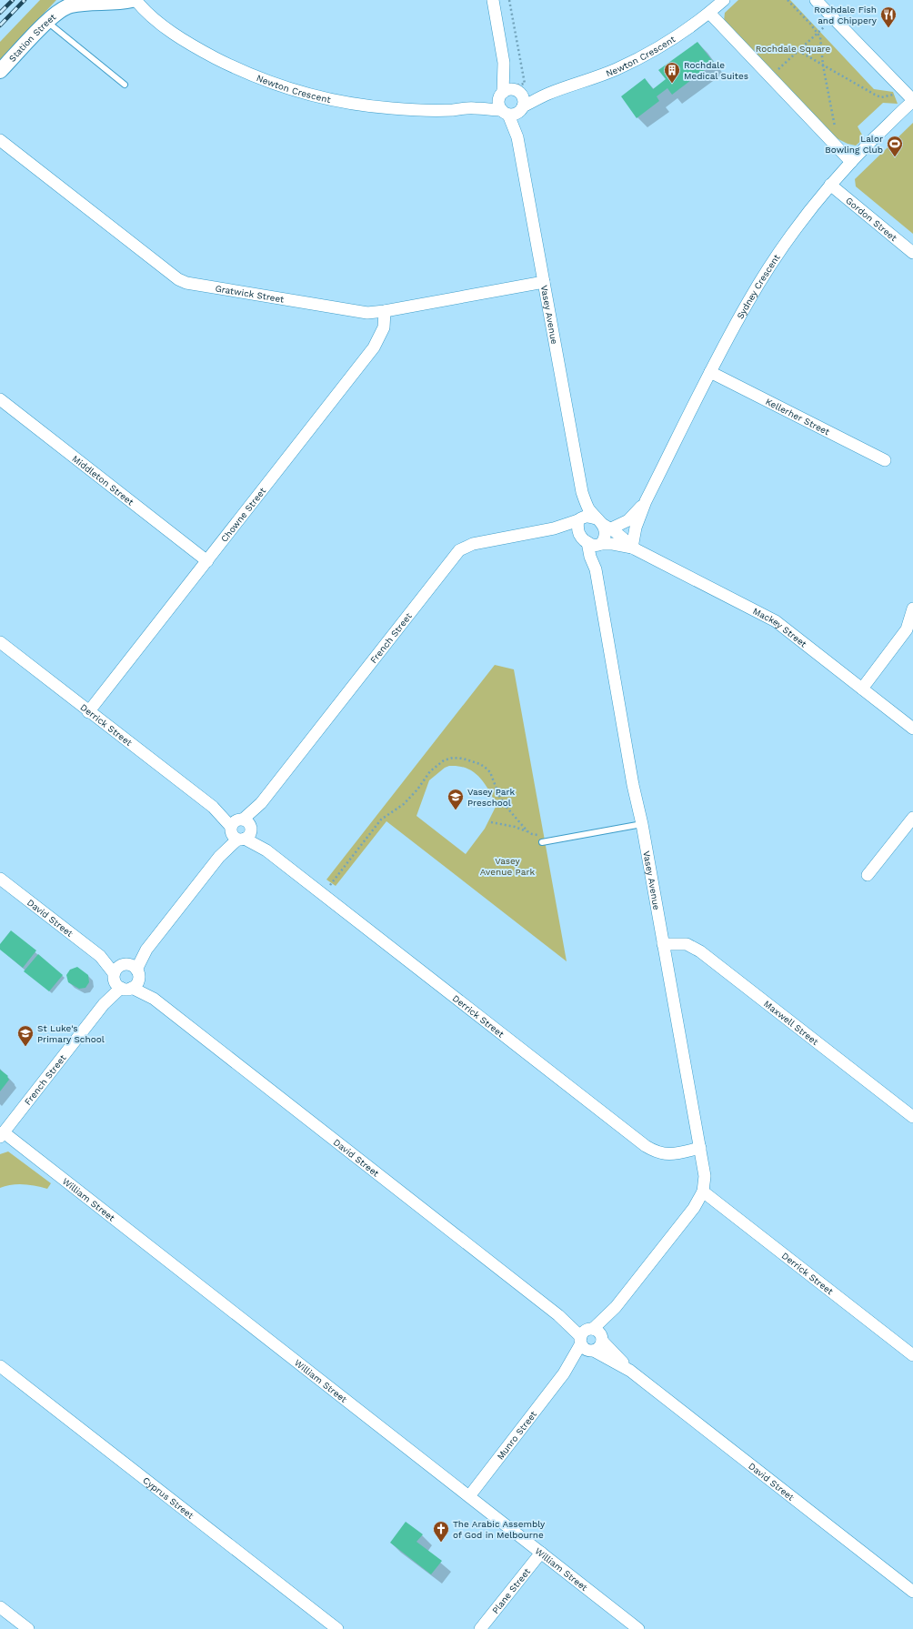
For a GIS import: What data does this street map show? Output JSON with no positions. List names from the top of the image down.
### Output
{
  "streets": {
    "street": [
      "Station Street",
      "Newton Crescent",
      "Gordon Street",
      "Sydney Crescent",
      "Gratwick Street",
      "Vasey Avenue",
      "Kellerher Street",
      "Middleton Street",
      "Chowne Street",
      "Mackey Street",
      "French Street",
      "Derrick Street",
      "David Street",
      "Maxwell Street",
      "William Street",
      "Munro Street",
      "Cyprus Street",
      "Plane Street"
    ]
  },
  "crossings": [
    ["Newton Crescent", "Vasey Avenue"],
    ["Gordon Street", "Sydney Crescent"],
    ["Sydney Crescent", "Vasey Avenue"],
    ["Sydney Crescent", "Kellerher Street"],
    ["Sydney Crescent", "Mackey Street"],
    ["Gratwick Street", "Vasey Avenue"],
    ["Gratwick Street", "Chowne Street"],
    ["Vasey Avenue", "Mackey Street"],
    ["Vasey Avenue", "French Street"],
    ["Vasey Avenue", "Derrick Street"],
    ["Vasey Avenue", "Maxwell Street"],
    ["Vasey Avenue", "Munro Street"],
    ["Middleton Street", "Chowne Street"],
    ["Chowne Street", "Derrick Street"],
    ["Mackey Street", "French Street"],
    ["French Street", "Derrick Street"],
    ["French Street", "David Street"],
    ["French Street", "William Street"],
    ["Derrick Street", "Munro Street"],
    ["David Street", "Munro Street"],
    ["William Street", "Munro Street"],
    ["William Street", "Plane Street"]
  ],
  "parks": ["Rochdale Square", "Vasey Avenue Park"],
  "places": {
    "restaurant": ["Rochdale Fish and Chippery"],
    "building": ["Rochdale Medical Suites"],
    "sports": ["Lalor Bowling Club"],
    "school or university": ["Vasey Park Preschool", "St Luke's Primary School"],
    "church": ["The Arabic Assembly of God in Melbourne"]
  }
}
